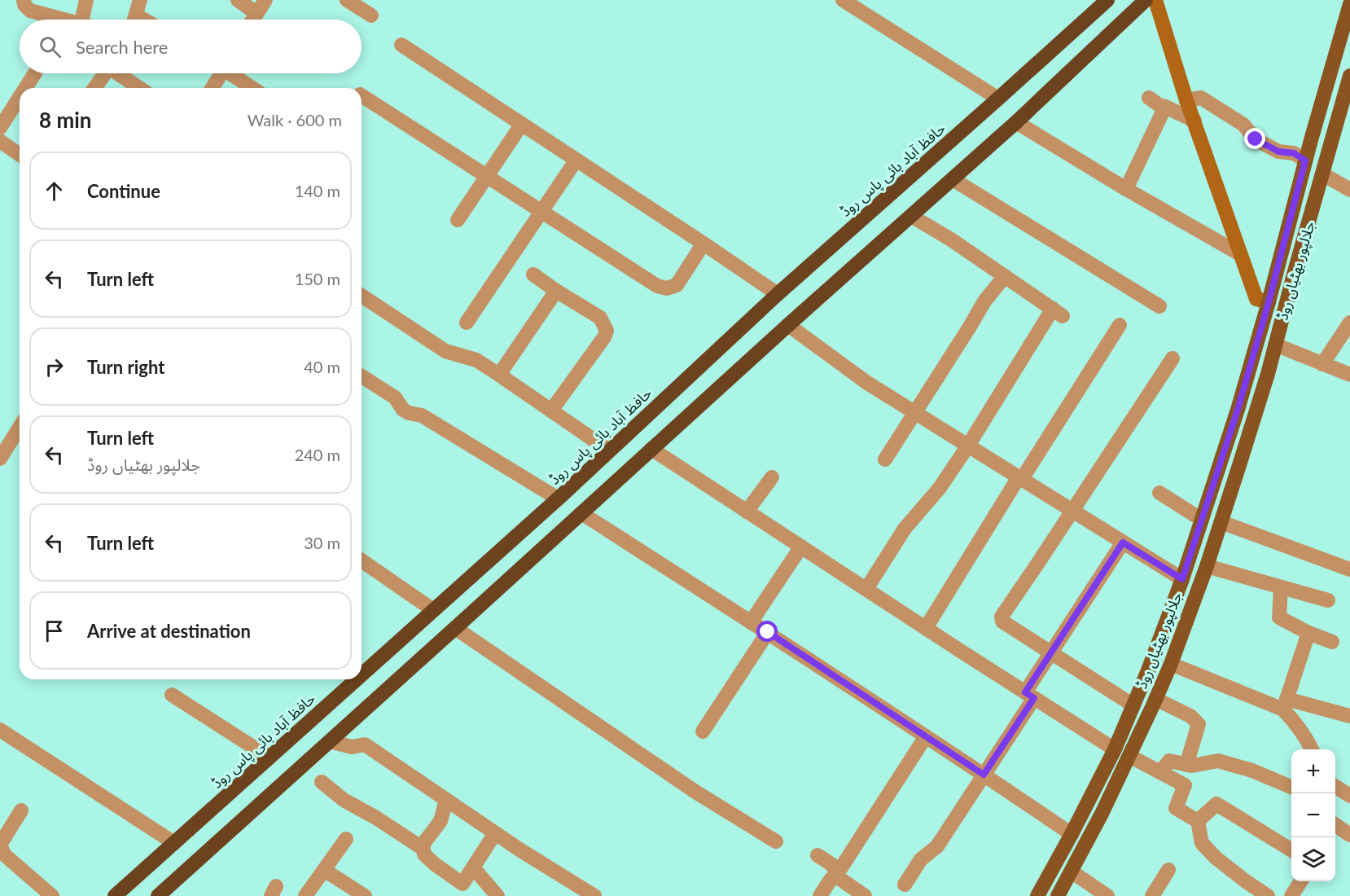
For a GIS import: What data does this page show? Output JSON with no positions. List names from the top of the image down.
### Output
{
  "streets": {
    "highway": ["حافظ آباد بائی پاس روڈ"],
    "main road": ["جلالپور بھٹیاں روڈ"]
  },
  "page": {
    "search": "Search here",
    "heading": ["8 min", "Walk · 600 m"],
    "list": [
      ["Continue", "140 m"],
      ["Turn left", "150 m"],
      ["Turn right", "40 m"],
      ["Turn left", "جلالپور بھٹیاں روڈ", "240 m"],
      ["Turn left", "30 m"],
      "Arrive at destination"
    ],
    "map_buttons": ["+", "−"]
  }
}
